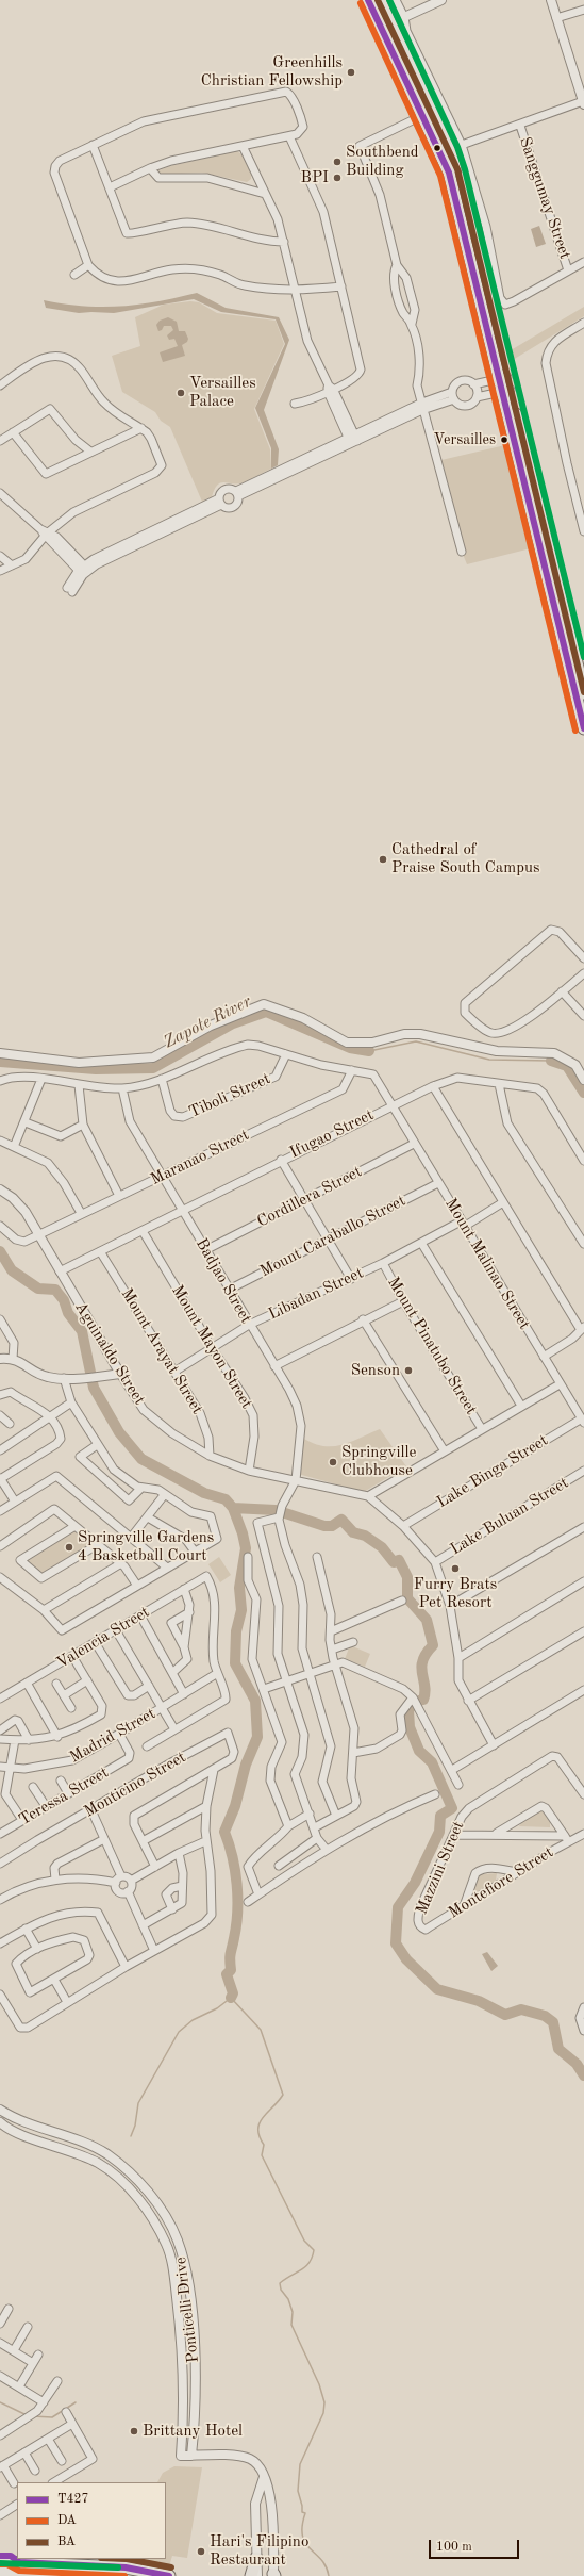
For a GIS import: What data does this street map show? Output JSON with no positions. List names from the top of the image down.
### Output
{
  "streets": {
    "street": [
      "Sanggumay Street",
      "Tiboli Street",
      "Ifugao Street",
      "Maranao Street",
      "Cordillera Street",
      "Mount Caraballo Street",
      "Mount Malinao Street",
      "Badjao Street",
      "Libadan Street",
      "Mount Pinatubo Street",
      "Mount Mayon Street",
      "Mount Arayat Street",
      "Aguinaldo Street",
      "Lake Binga Street",
      "Lake Buluan Street",
      "Valencia Street",
      "Madrid Street",
      "Monticino Street",
      "Teressa Street",
      "Mazzini Street",
      "Montefiore Street",
      "Ponticelli Drive"
    ]
  },
  "crossings": [
    ["Tiboli Street", "Mount Malinao Street"],
    ["Ifugao Street", "Mount Malinao Street"],
    ["Ifugao Street", "Badjao Street"],
    ["Ifugao Street", "Mount Mayon Street"],
    ["Ifugao Street", "Mount Arayat Street"],
    ["Ifugao Street", "Aguinaldo Street"],
    ["Maranao Street", "Mount Malinao Street"],
    ["Maranao Street", "Badjao Street"],
    ["Maranao Street", "Aguinaldo Street"],
    ["Cordillera Street", "Mount Malinao Street"],
    ["Cordillera Street", "Badjao Street"],
    ["Mount Caraballo Street", "Mount Malinao Street"],
    ["Mount Caraballo Street", "Badjao Street"],
    ["Mount Malinao Street", "Badjao Street"],
    ["Mount Malinao Street", "Libadan Street"],
    ["Mount Malinao Street", "Lake Binga Street"],
    ["Badjao Street", "Libadan Street"],
    ["Badjao Street", "Aguinaldo Street"],
    ["Libadan Street", "Mount Pinatubo Street"],
    ["Libadan Street", "Mount Mayon Street"],
    ["Libadan Street", "Mount Arayat Street"],
    ["Mount Mayon Street", "Aguinaldo Street"],
    ["Mount Arayat Street", "Aguinaldo Street"],
    ["Aguinaldo Street", "Lake Binga Street"],
    ["Aguinaldo Street", "Lake Buluan Street"],
    ["Valencia Street", "Madrid Street"],
    ["Madrid Street", "Teressa Street"],
    ["Mazzini Street", "Montefiore Street"]
  ],
  "water": ["Zapote River"],
  "places": [
    "Greenhills Christian Fellowship",
    "Southbend Building",
    "BPI",
    "Versailles Palace",
    "Versailles",
    "Cathedral of Praise South Campus",
    "Senson",
    "Springville Clubhouse",
    "Springville Gardens 4 Basketball Court",
    "Furry Brats Pet Resort",
    "Brittany Hotel",
    "Hari's Filipino Restaurant"
  ],
  "lines": ["transit line T427", "transit line BA", "transit line DA"],
  "legend": ["T427", "DA", "BA"],
  "scale_bar": "100 m"
}
